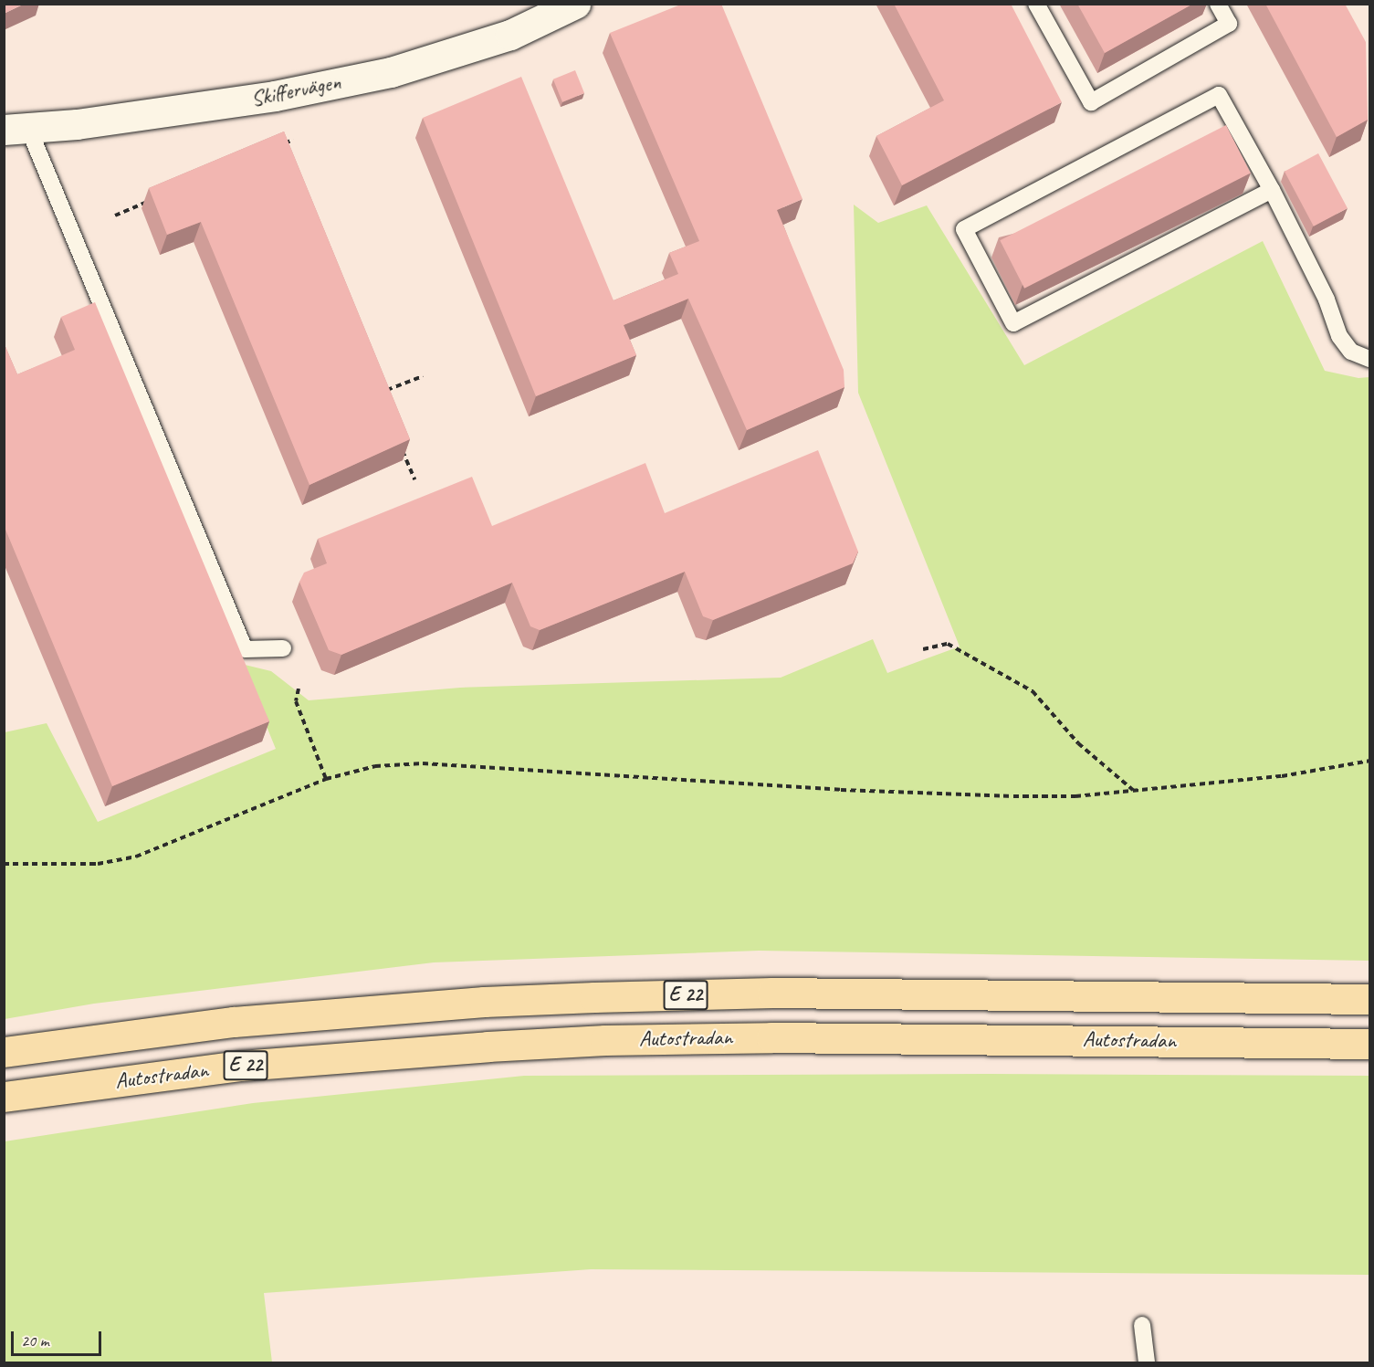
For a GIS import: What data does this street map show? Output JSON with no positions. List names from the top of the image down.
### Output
{
  "streets": {
    "highway": ["E 22", "Autostradan"],
    "street": ["Skiffervägen"]
  },
  "scale_bar": "20 m"
}
